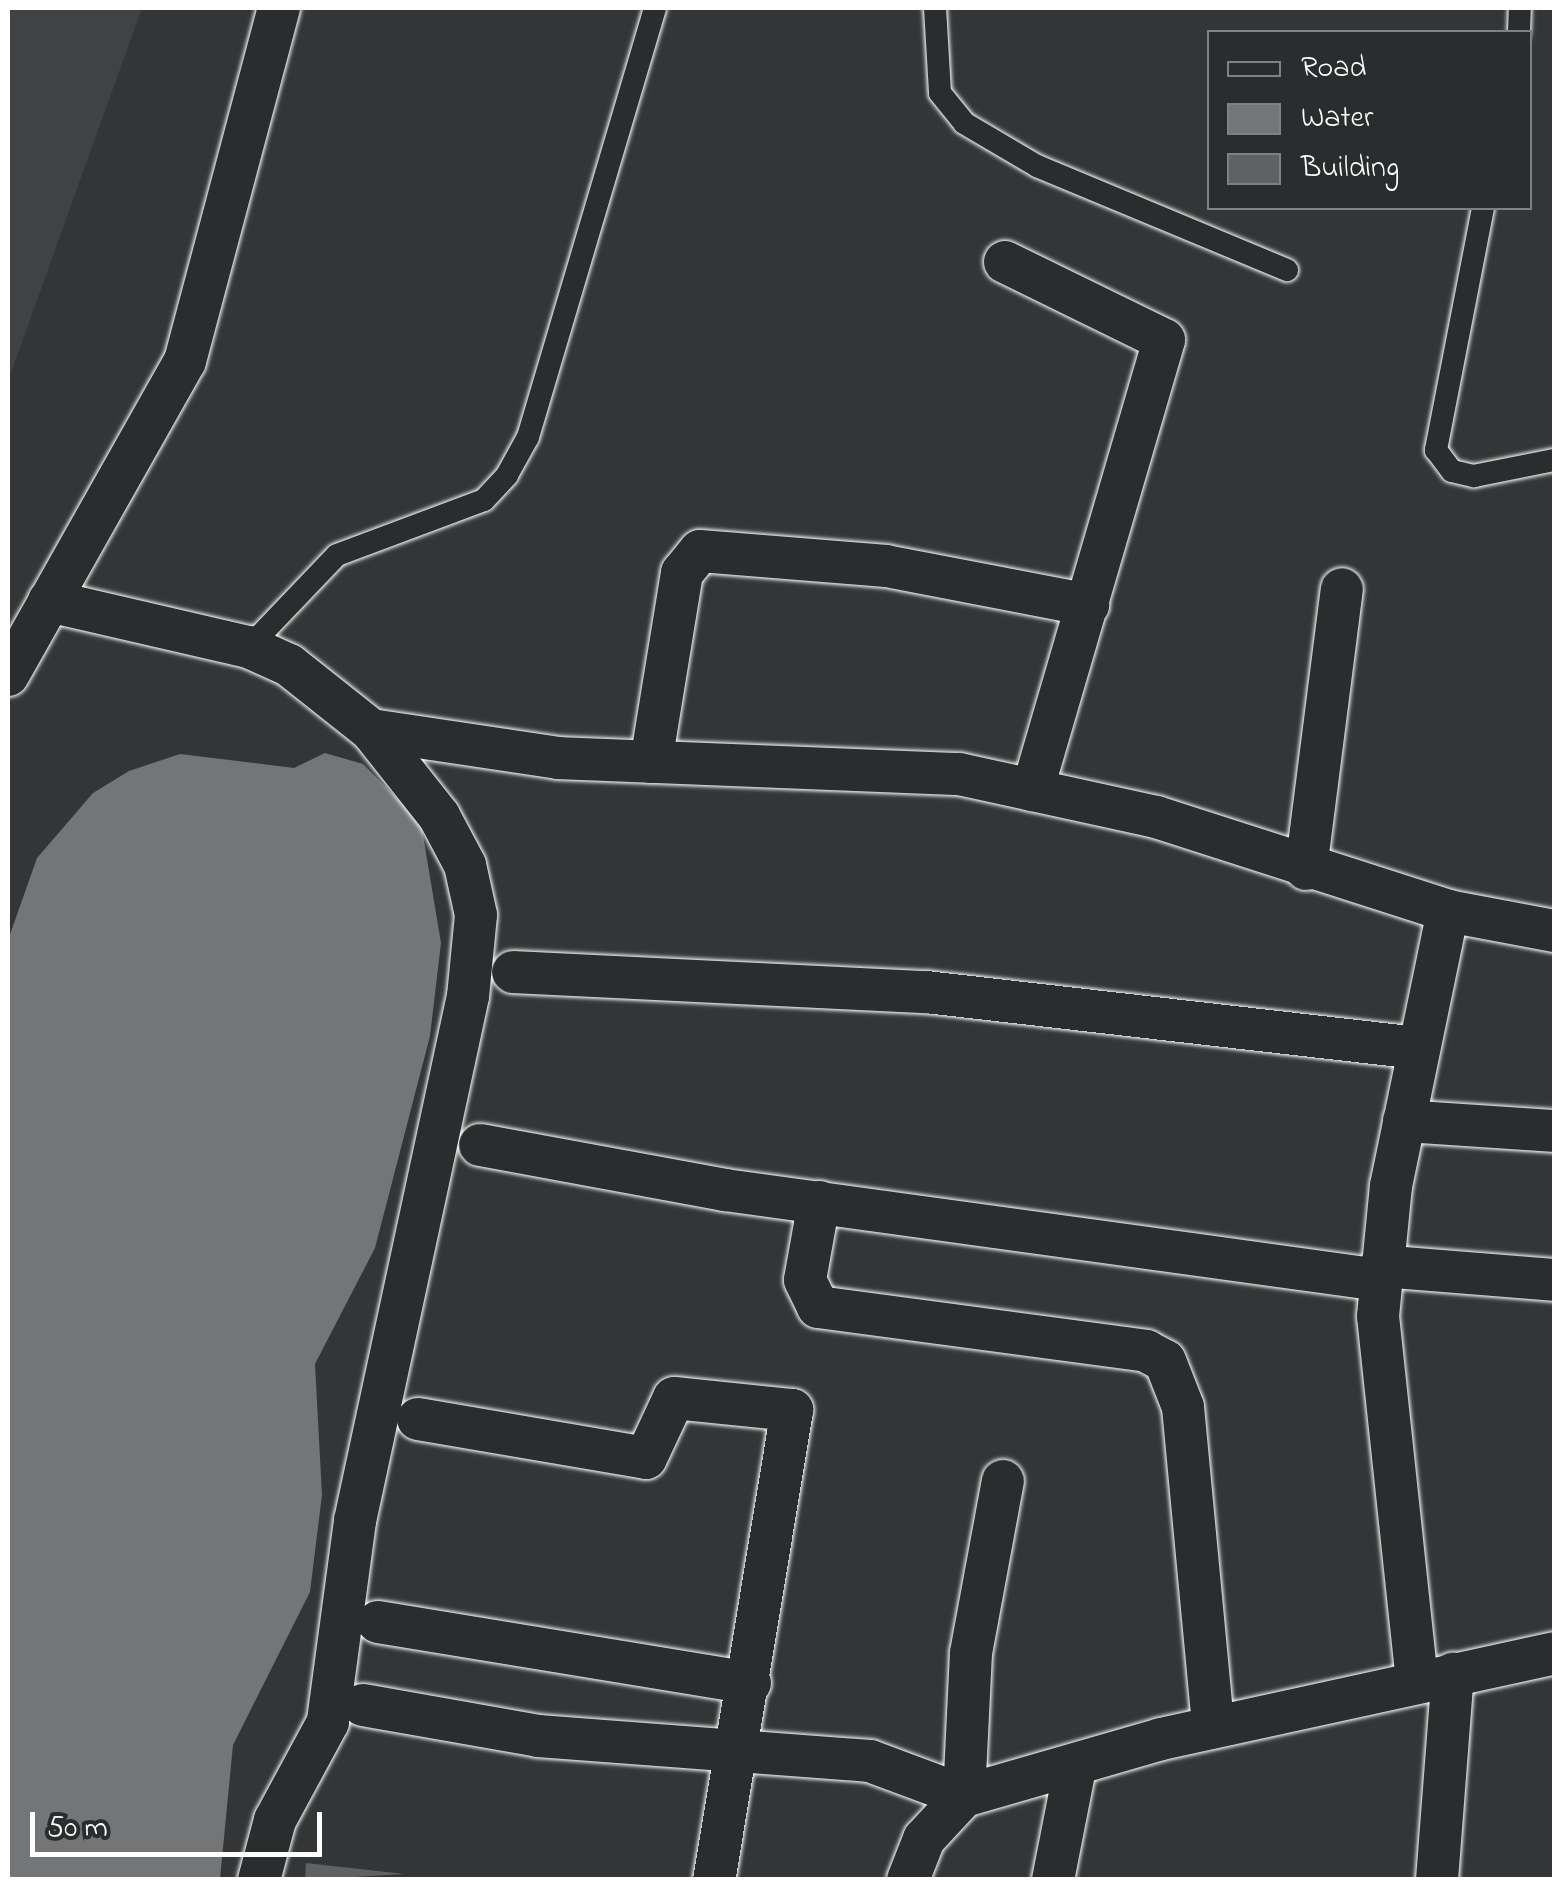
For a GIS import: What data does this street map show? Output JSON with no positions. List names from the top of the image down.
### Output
{
  "legend": ["Road", "Water", "Building"],
  "scale_bar": "50 m"
}
